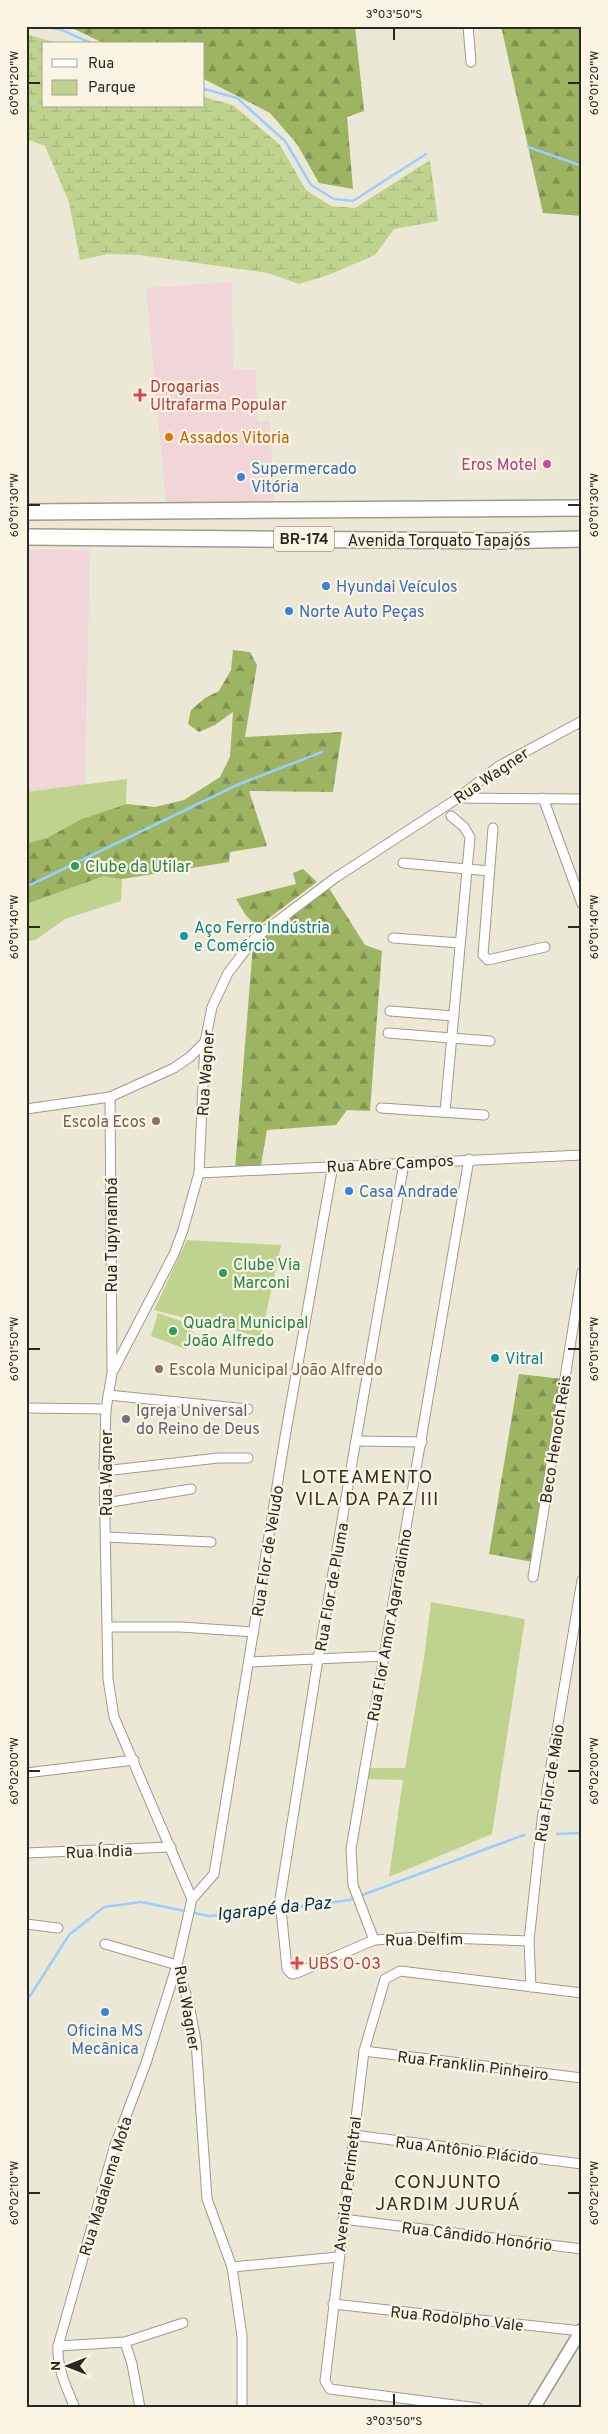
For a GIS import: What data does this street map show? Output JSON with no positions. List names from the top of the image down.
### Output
{
  "streets": {
    "highway": ["BR-174", "Avenida Torquato Tapajós"],
    "street": [
      "Rua Wagner",
      "Rua Abre Campos",
      "Rua Tupynambá",
      "Beco Henoch Reis",
      "Rua Flor de Veludo",
      "Rua Flor de Pluma",
      "Rua Flor Amor Agarradinho",
      "Rua Flor de Maio",
      "Rua Índia",
      "Rua Delfim",
      "Rua Franklin Pinheiro",
      "Rua Antônio Plácido",
      "Avenida Perimetral",
      "Rua Madalema Mota",
      "Rua Cândido Honório",
      "Rua Rodolpho Vale"
    ]
  },
  "crossings": [
    ["Rua Wagner", "Rua Abre Campos"],
    ["Rua Wagner", "Rua Tupynambá"],
    ["Rua Wagner", "Rua Flor de Veludo"],
    ["Rua Wagner", "Rua Índia"],
    ["Rua Wagner", "Rua Madalema Mota"],
    ["Rua Abre Campos", "Rua Flor de Veludo"],
    ["Rua Abre Campos", "Rua Flor de Pluma"],
    ["Rua Abre Campos", "Rua Flor Amor Agarradinho"],
    ["Rua Flor de Pluma", "Rua Delfim"],
    ["Rua Flor Amor Agarradinho", "Rua Delfim"],
    ["Rua Flor de Maio", "Rua Delfim"],
    ["Rua Flor de Maio", "Avenida Perimetral"],
    ["Rua Franklin Pinheiro", "Avenida Perimetral"],
    ["Rua Antônio Plácido", "Avenida Perimetral"],
    ["Avenida Perimetral", "Rua Cândido Honório"],
    ["Avenida Perimetral", "Rua Rodolpho Vale"]
  ],
  "districts": ["LOTEAMENTO VILA DA PAZ III", "CONJUNTO JARDIM JURUÁ"],
  "water": ["Igarapé da Paz"],
  "places": {
    "health": ["Drogarias Ultrafarma Popular", "UBS O-03"],
    "other": [
      "Assados Vitoria",
      "Eros Motel",
      "Supermercado Vitória",
      "Hyundai Veículos",
      "Norte Auto Peças",
      "Clube da Utilar",
      "Aço Ferro Indústria e Comércio",
      "Escola Ecos",
      "Casa Andrade",
      "Clube Via Marconi",
      "Quadra Municipal João Alfredo",
      "Vitral",
      "Escola Municipal João Alfredo",
      "Igreja Universal do Reino de Deus",
      "Oficina MS Mecânica"
    ]
  },
  "legend": ["Rua", "Parque"],
  "north": "left",
  "coordinates": [
    "3°03'50\"S",
    "60°01'20\"W",
    "60°01'30\"W",
    "60°01'40\"W",
    "60°01'50\"W",
    "60°02'00\"W",
    "60°02'10\"W"
  ]
}
